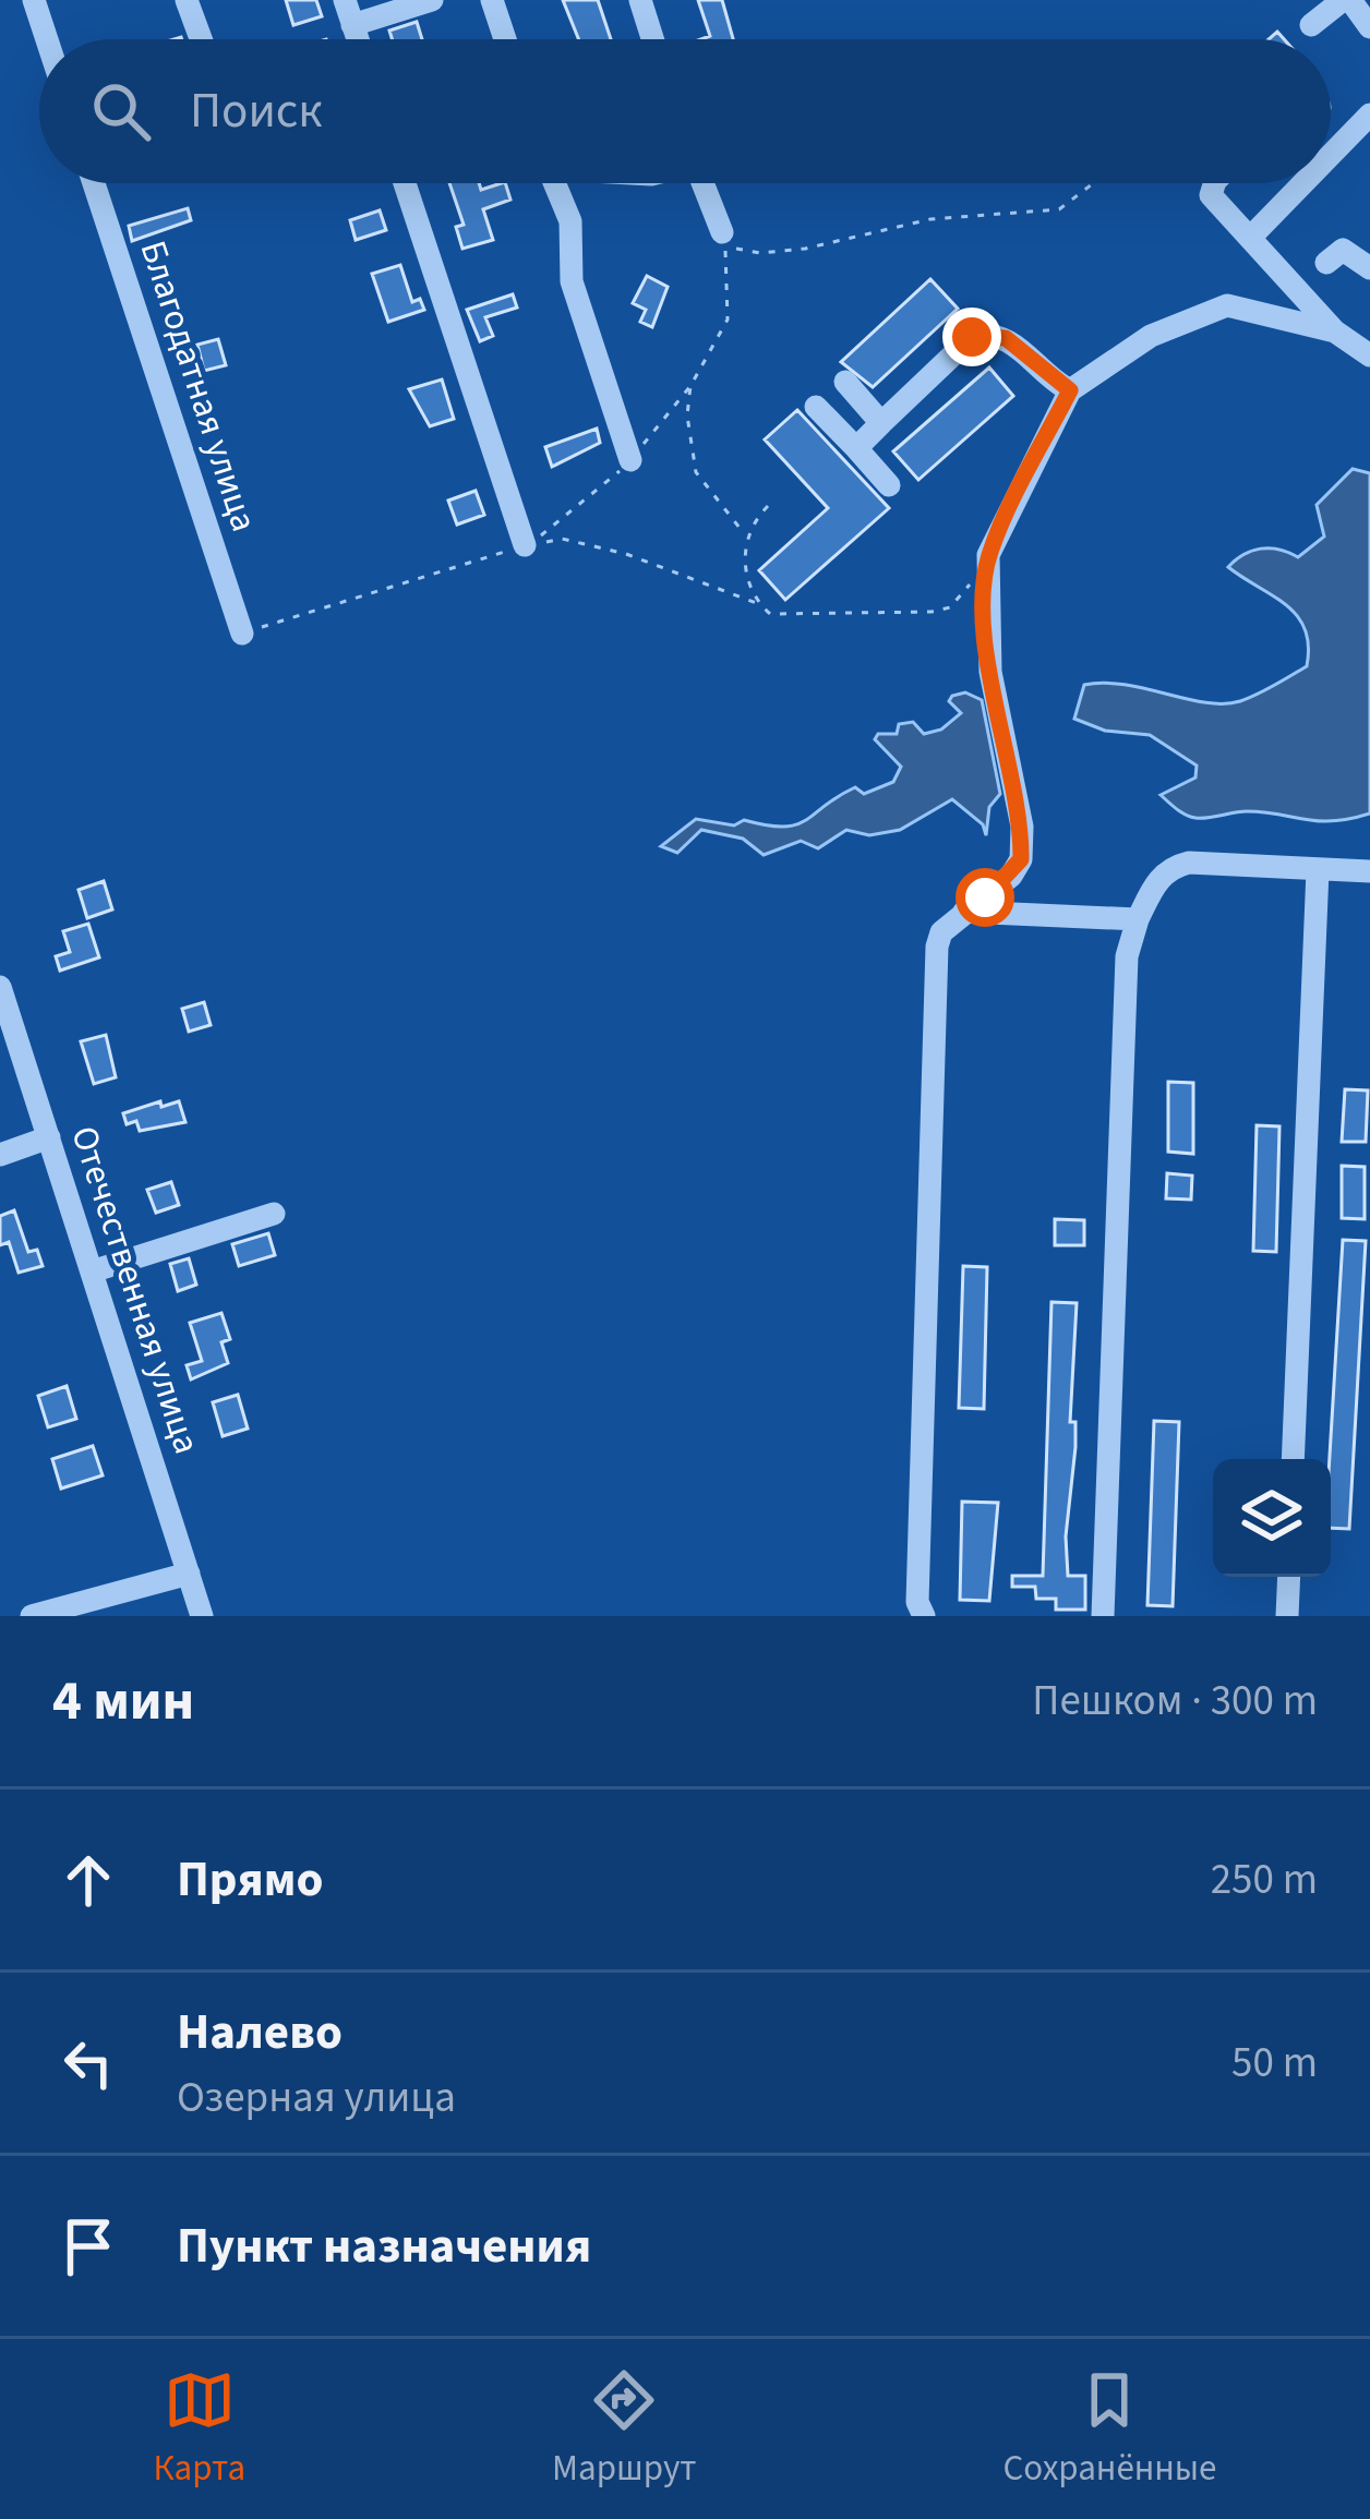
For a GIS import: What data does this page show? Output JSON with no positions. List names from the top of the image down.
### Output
{
  "streets": {
    "street": ["Благодатная улица", "Отечественная улица"]
  },
  "page": {
    "search": "Поиск",
    "heading": ["4 мин", "Пешком · 300 m"],
    "list": [
      ["Прямо", "250 m"],
      ["Налево", "Озерная улица", "50 m"],
      "Пункт назначения"
    ],
    "nav": ["Карта", "Маршрут", "Сохранённые"]
  }
}
